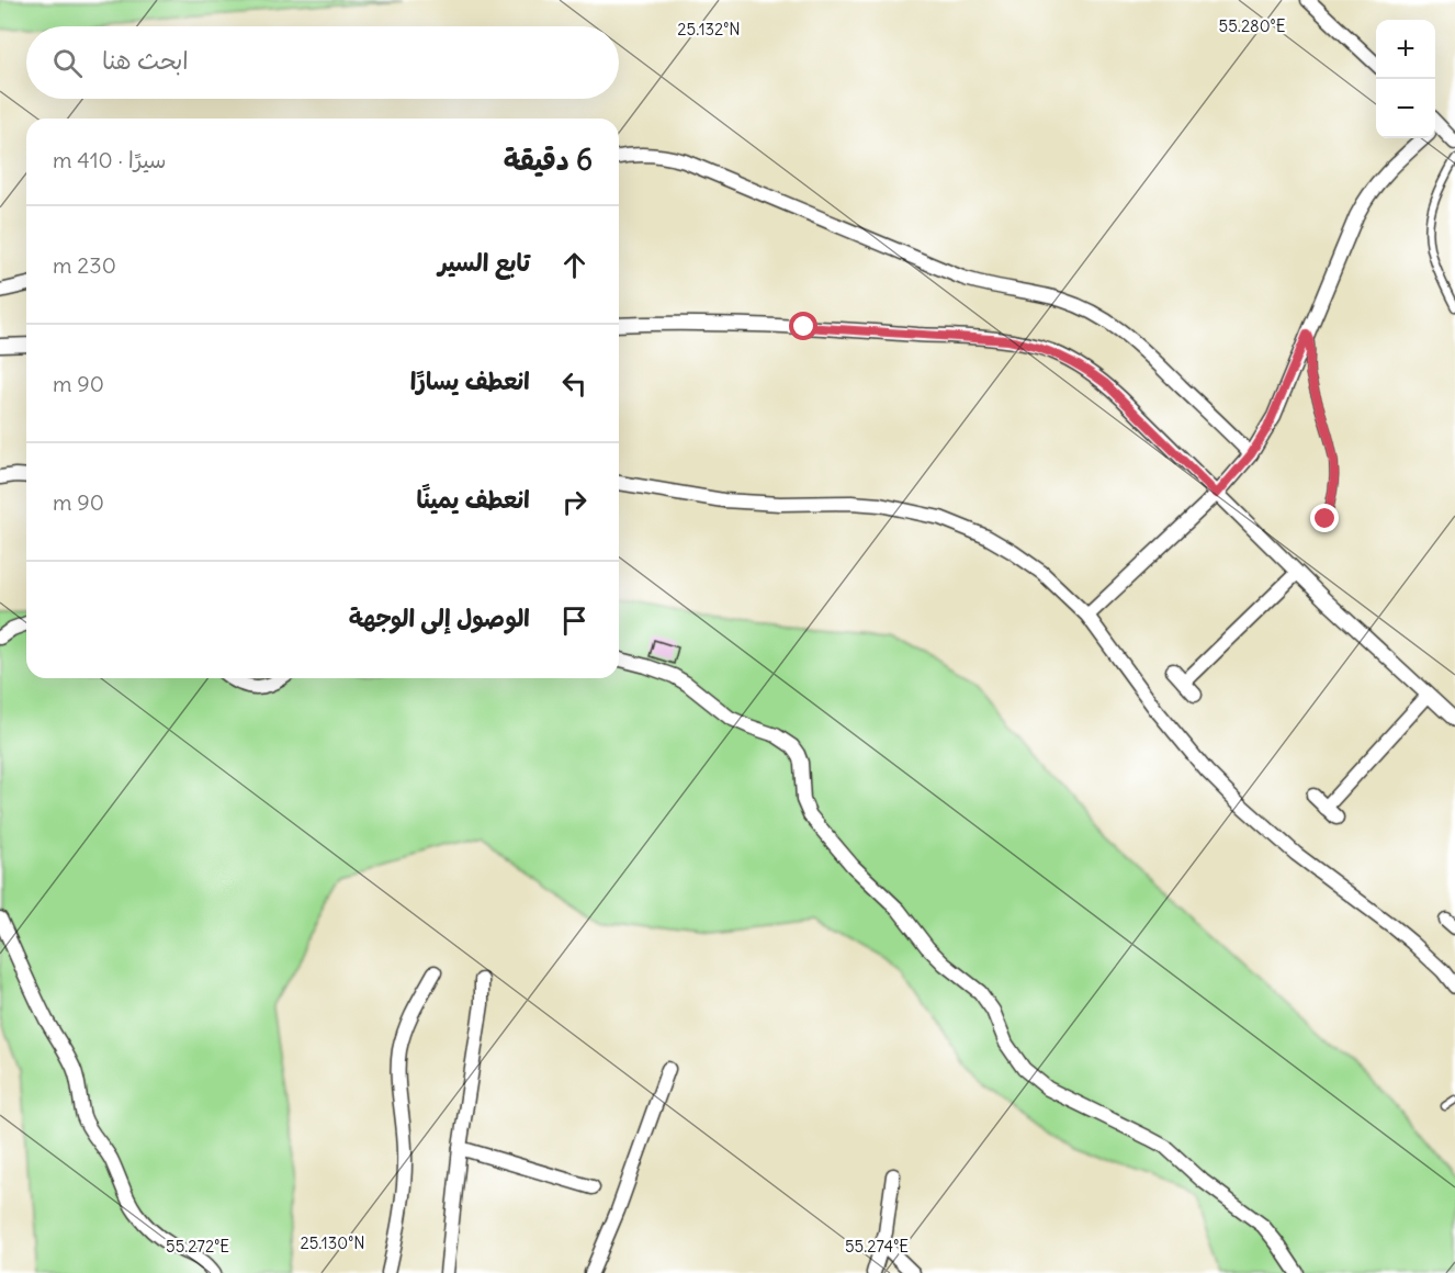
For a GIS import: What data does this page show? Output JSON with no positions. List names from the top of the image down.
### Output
{
  "page": {
    "map_buttons": ["+", "−"],
    "search": "ابحث هنا",
    "heading": ["6 دقيقة", "سيرًا · 410 m"],
    "list": [
      ["تابع السير", "230 m"],
      ["انعطف يسارًا", "90 m"],
      ["انعطف يمينًا", "90 m"],
      "الوصول إلى الوجهة"
    ]
  },
  "coordinates": [
    "55.280°E",
    "25.132°N",
    "25.130°N",
    "55.272°E",
    "55.274°E"
  ]
}
